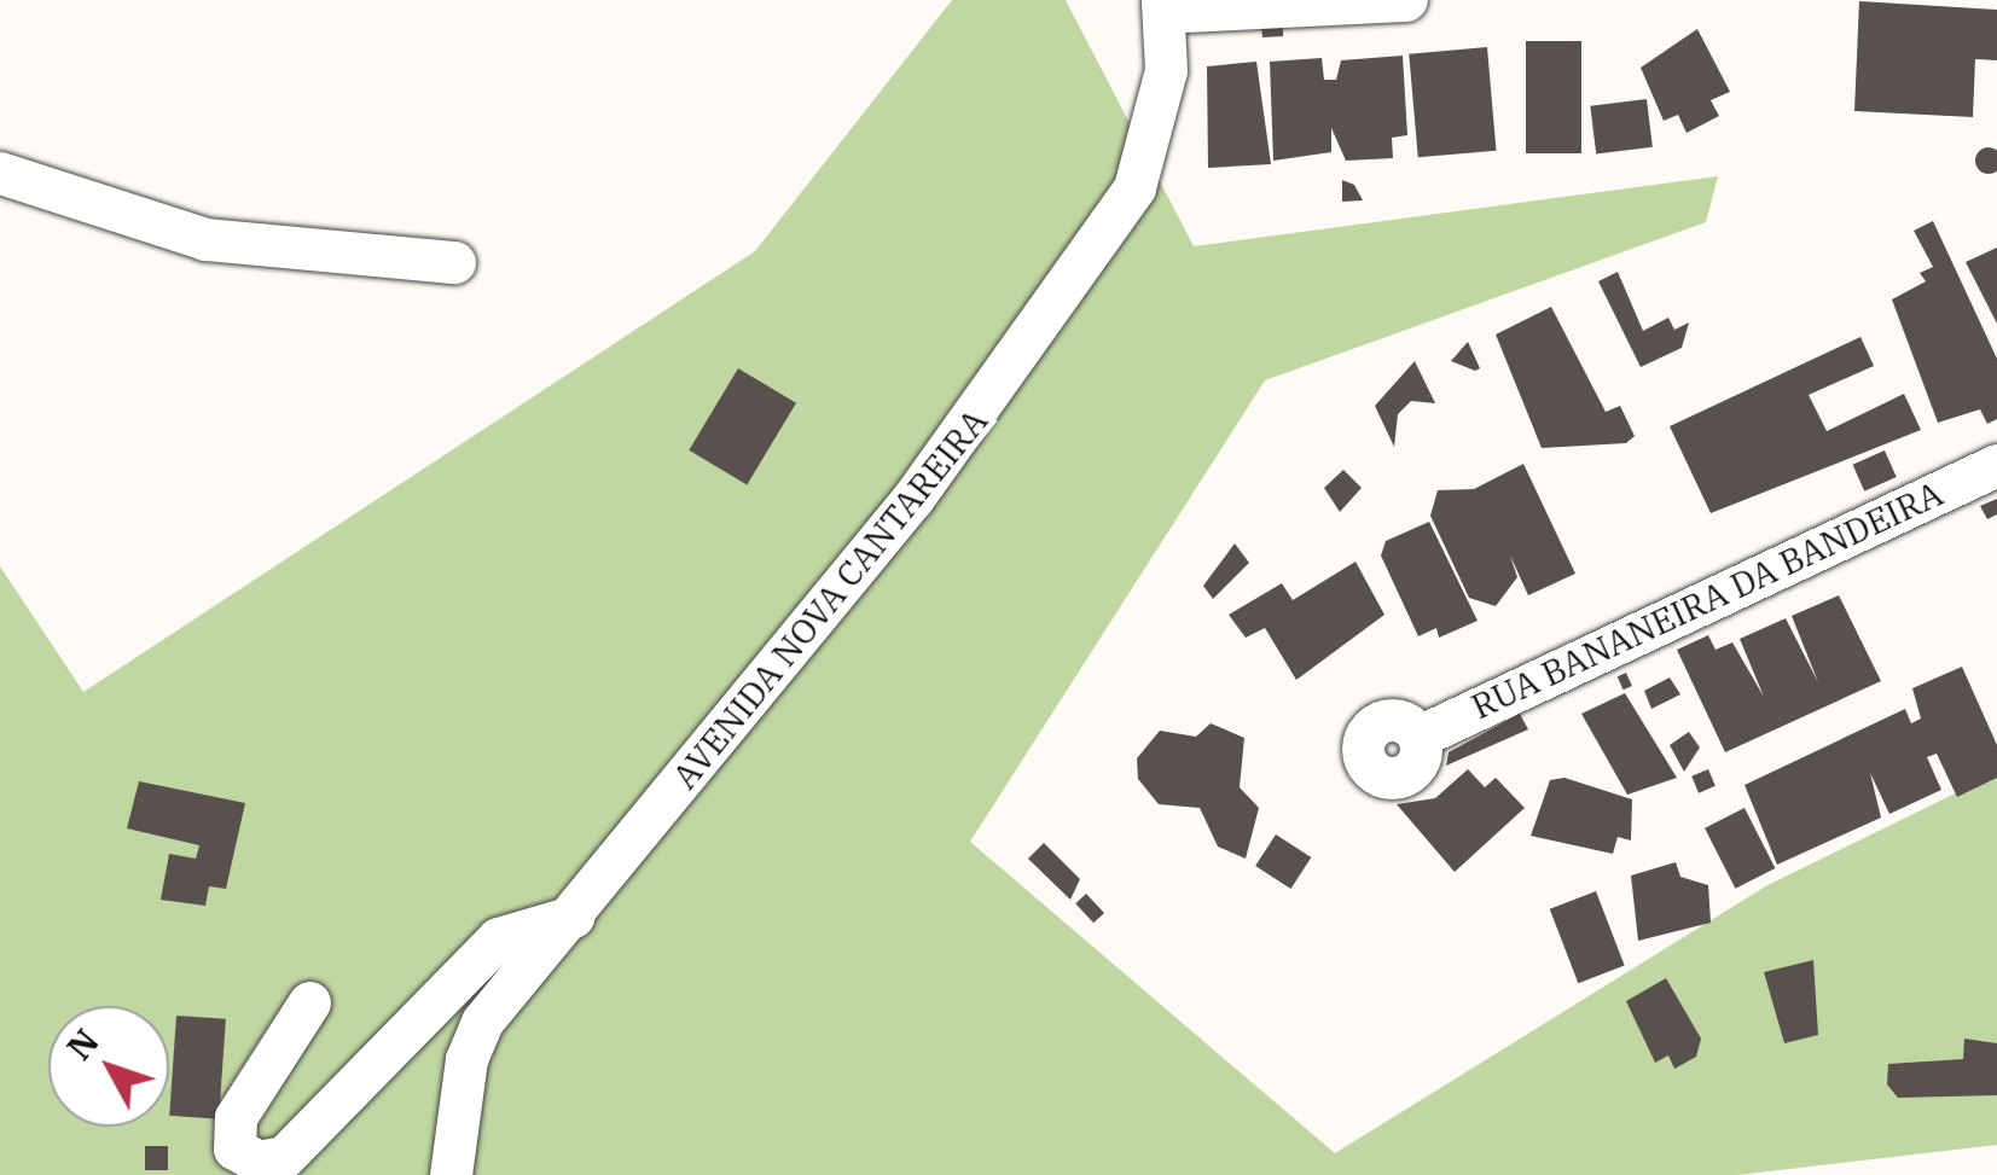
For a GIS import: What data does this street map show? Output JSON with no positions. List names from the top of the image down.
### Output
{
  "streets": {
    "street": ["AVENIDA NOVA CANTAREIRA", "RUA BANANEIRA DA BANDEIRA"]
  },
  "north": "top left"
}
